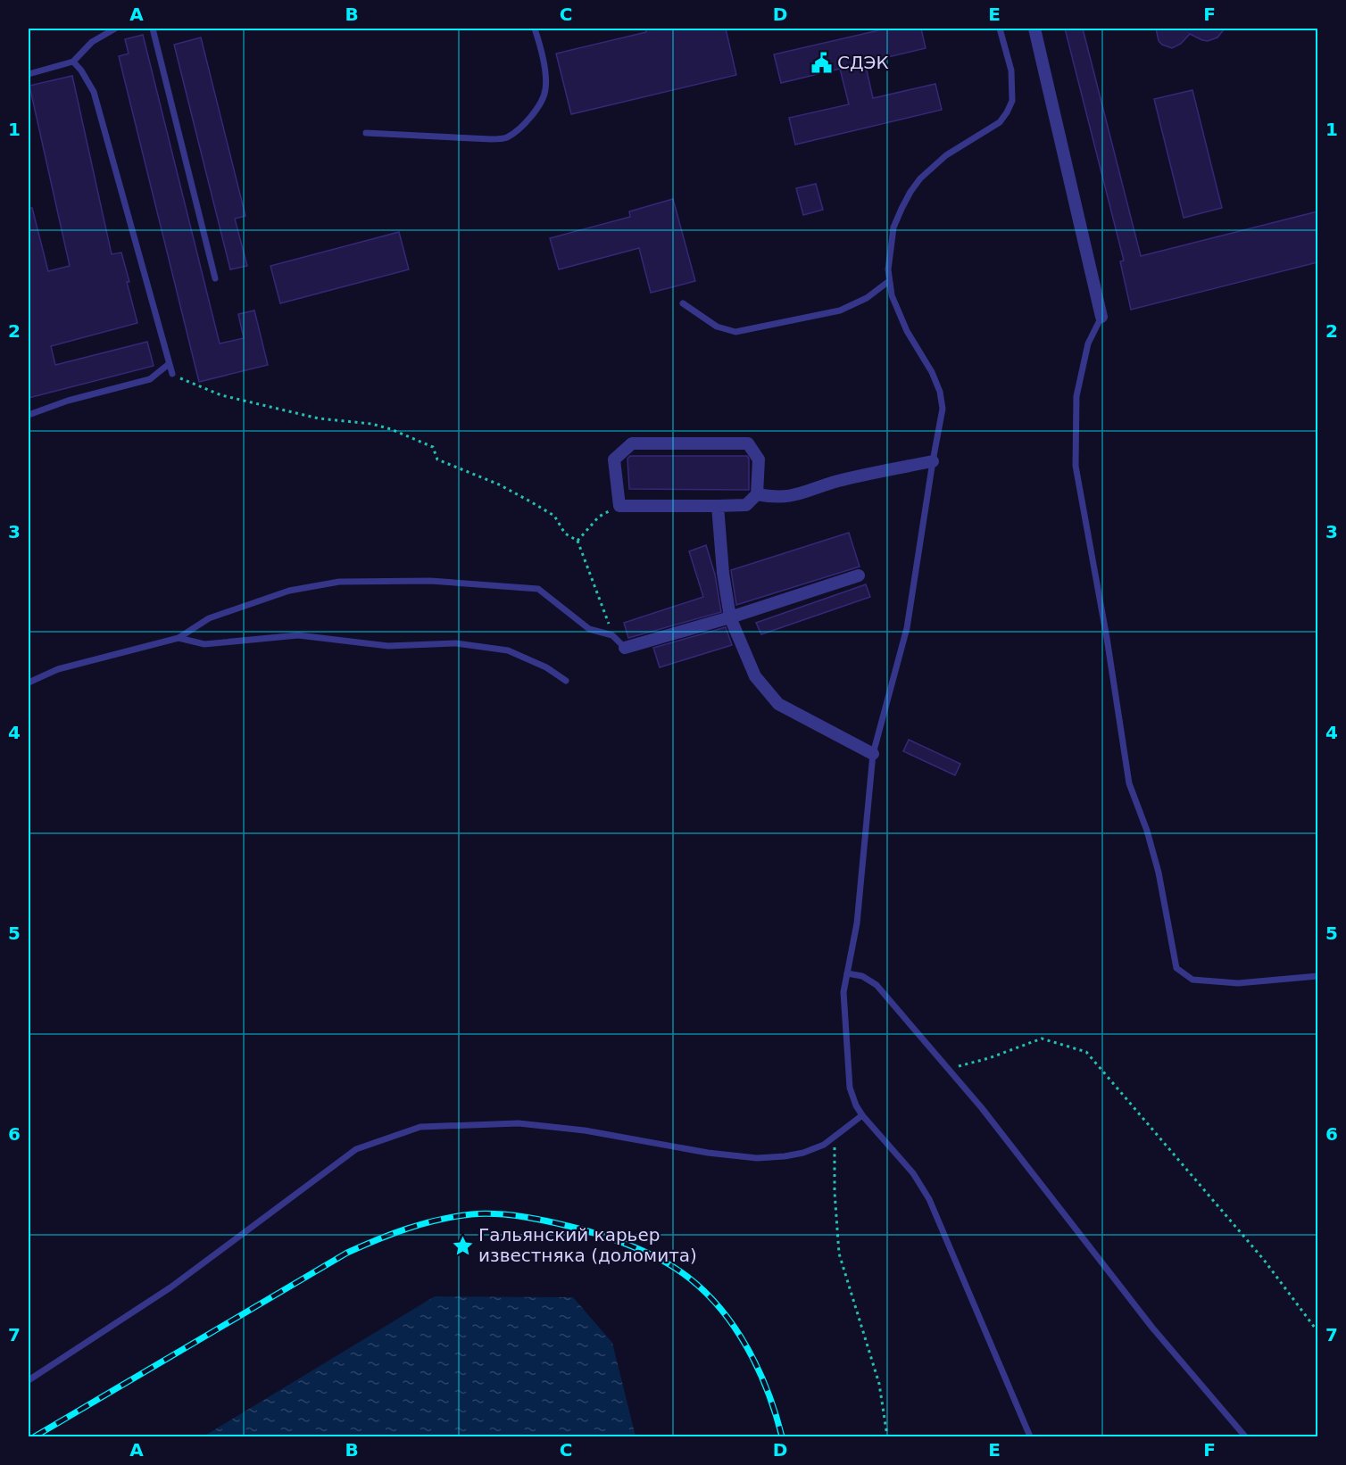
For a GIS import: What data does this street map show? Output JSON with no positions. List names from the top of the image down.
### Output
{
  "places": {
    "public building": ["СДЭК"],
    "place": ["Гальянский карьер известняка (доломита)"]
  },
  "grid": {
    "columns": [
      "A",
      "B",
      "C",
      "D",
      "E",
      "F"
    ],
    "rows": [
      "1",
      "2",
      "3",
      "4",
      "5",
      "6",
      "7"
    ]
  }
}
